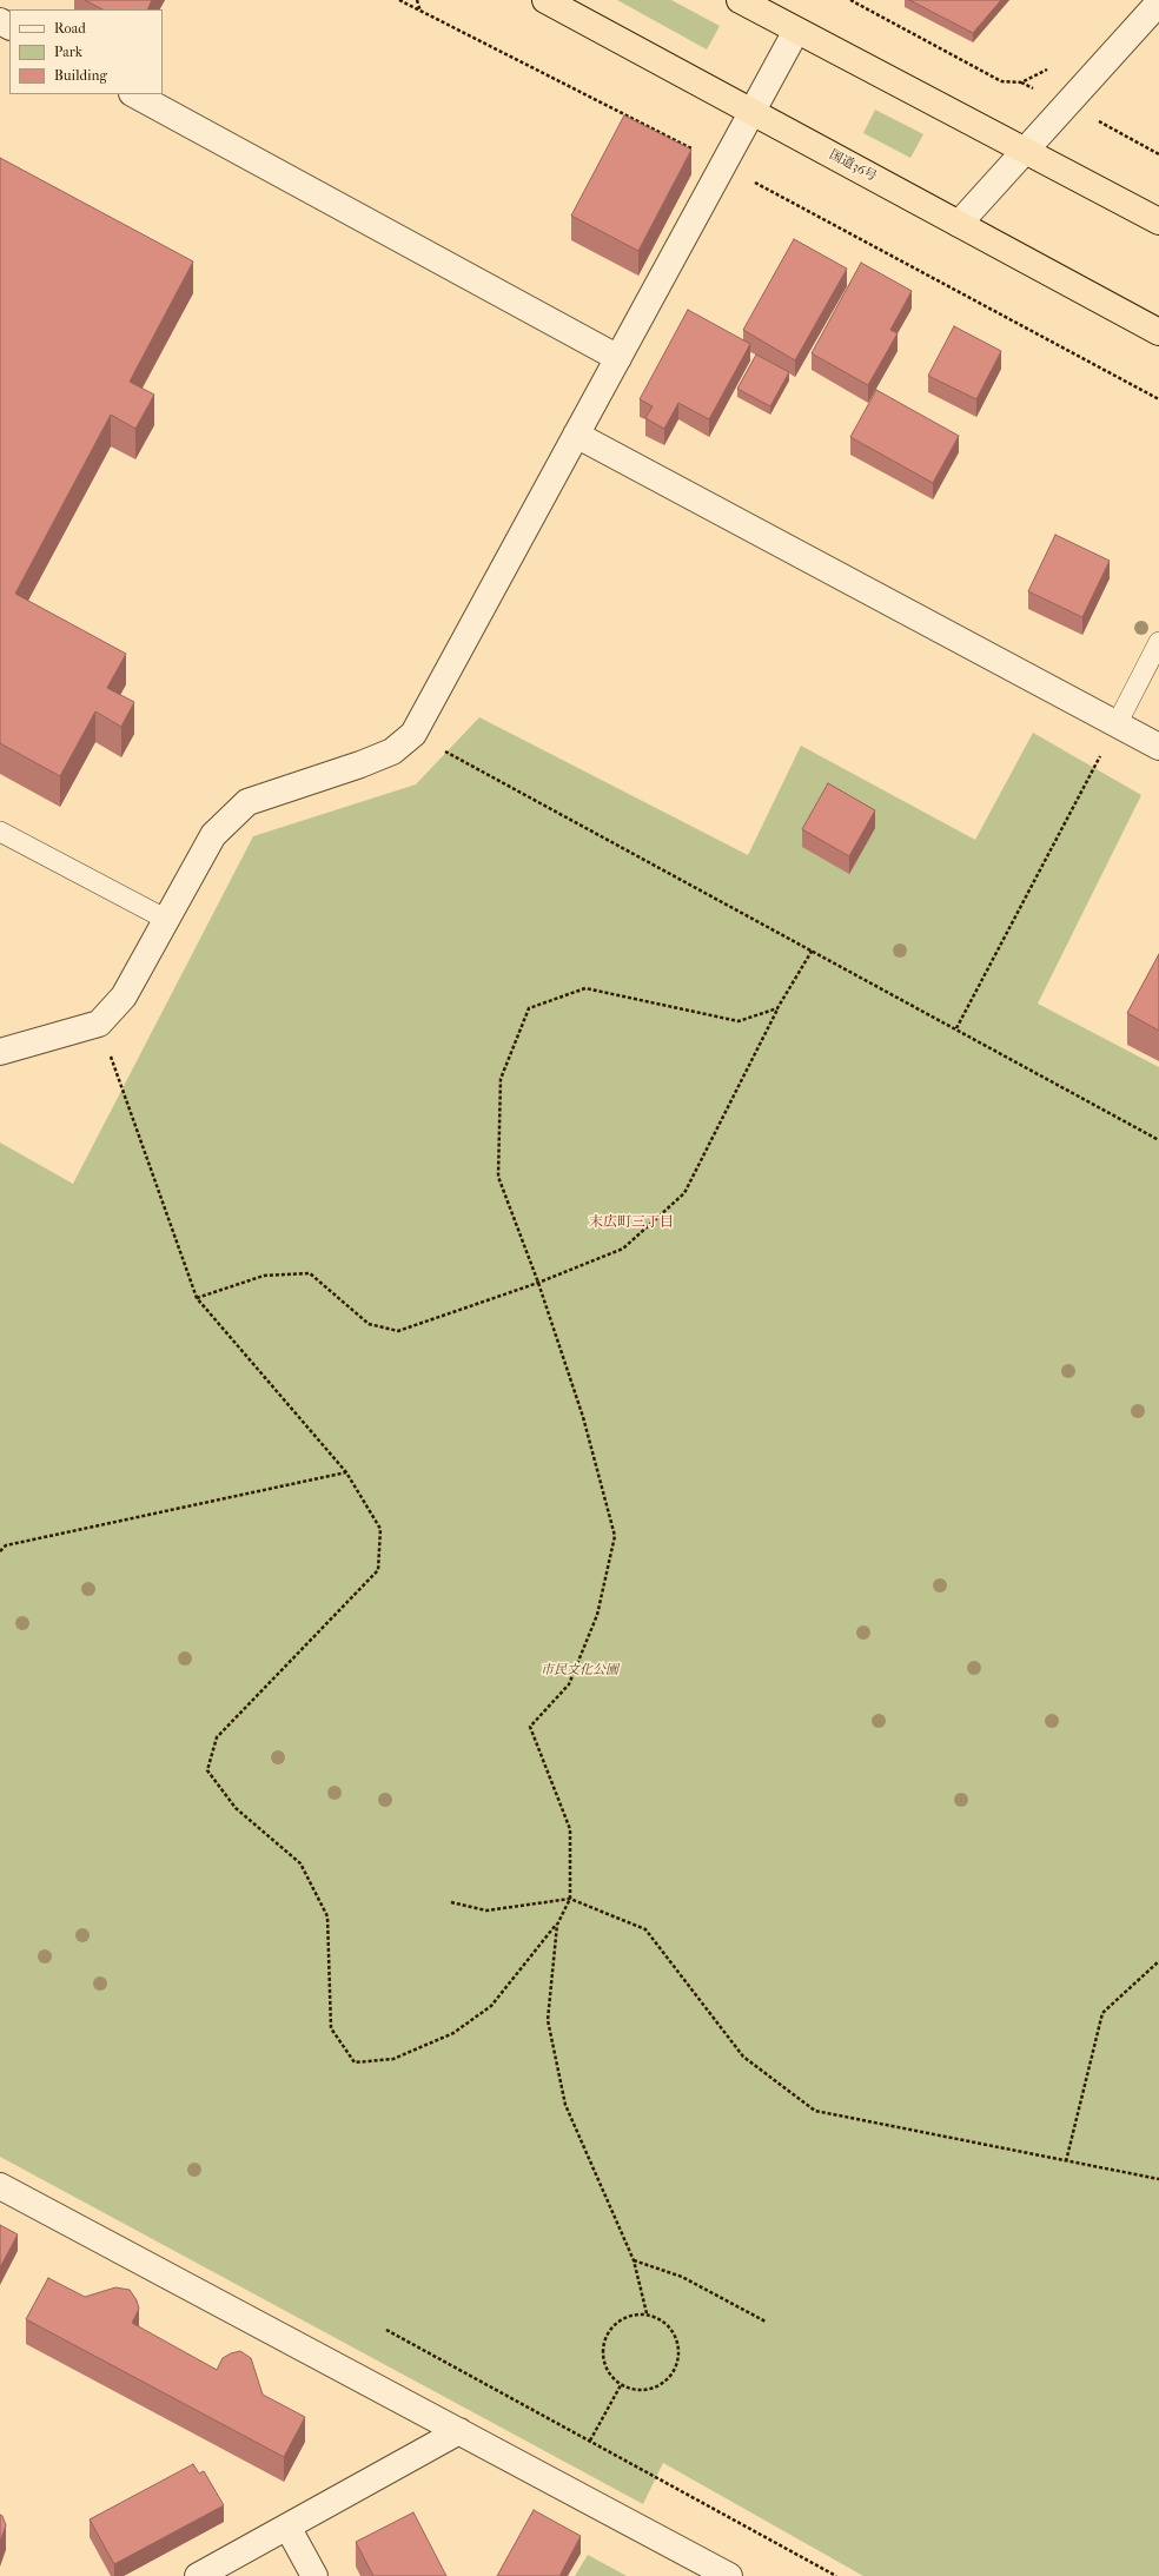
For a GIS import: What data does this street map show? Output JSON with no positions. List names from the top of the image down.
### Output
{
  "streets": {
    "highway": ["国道36号"]
  },
  "districts": ["末広町三丁目"],
  "parks": ["市民文化公園"],
  "legend": ["Road", "Park", "Building"]
}
